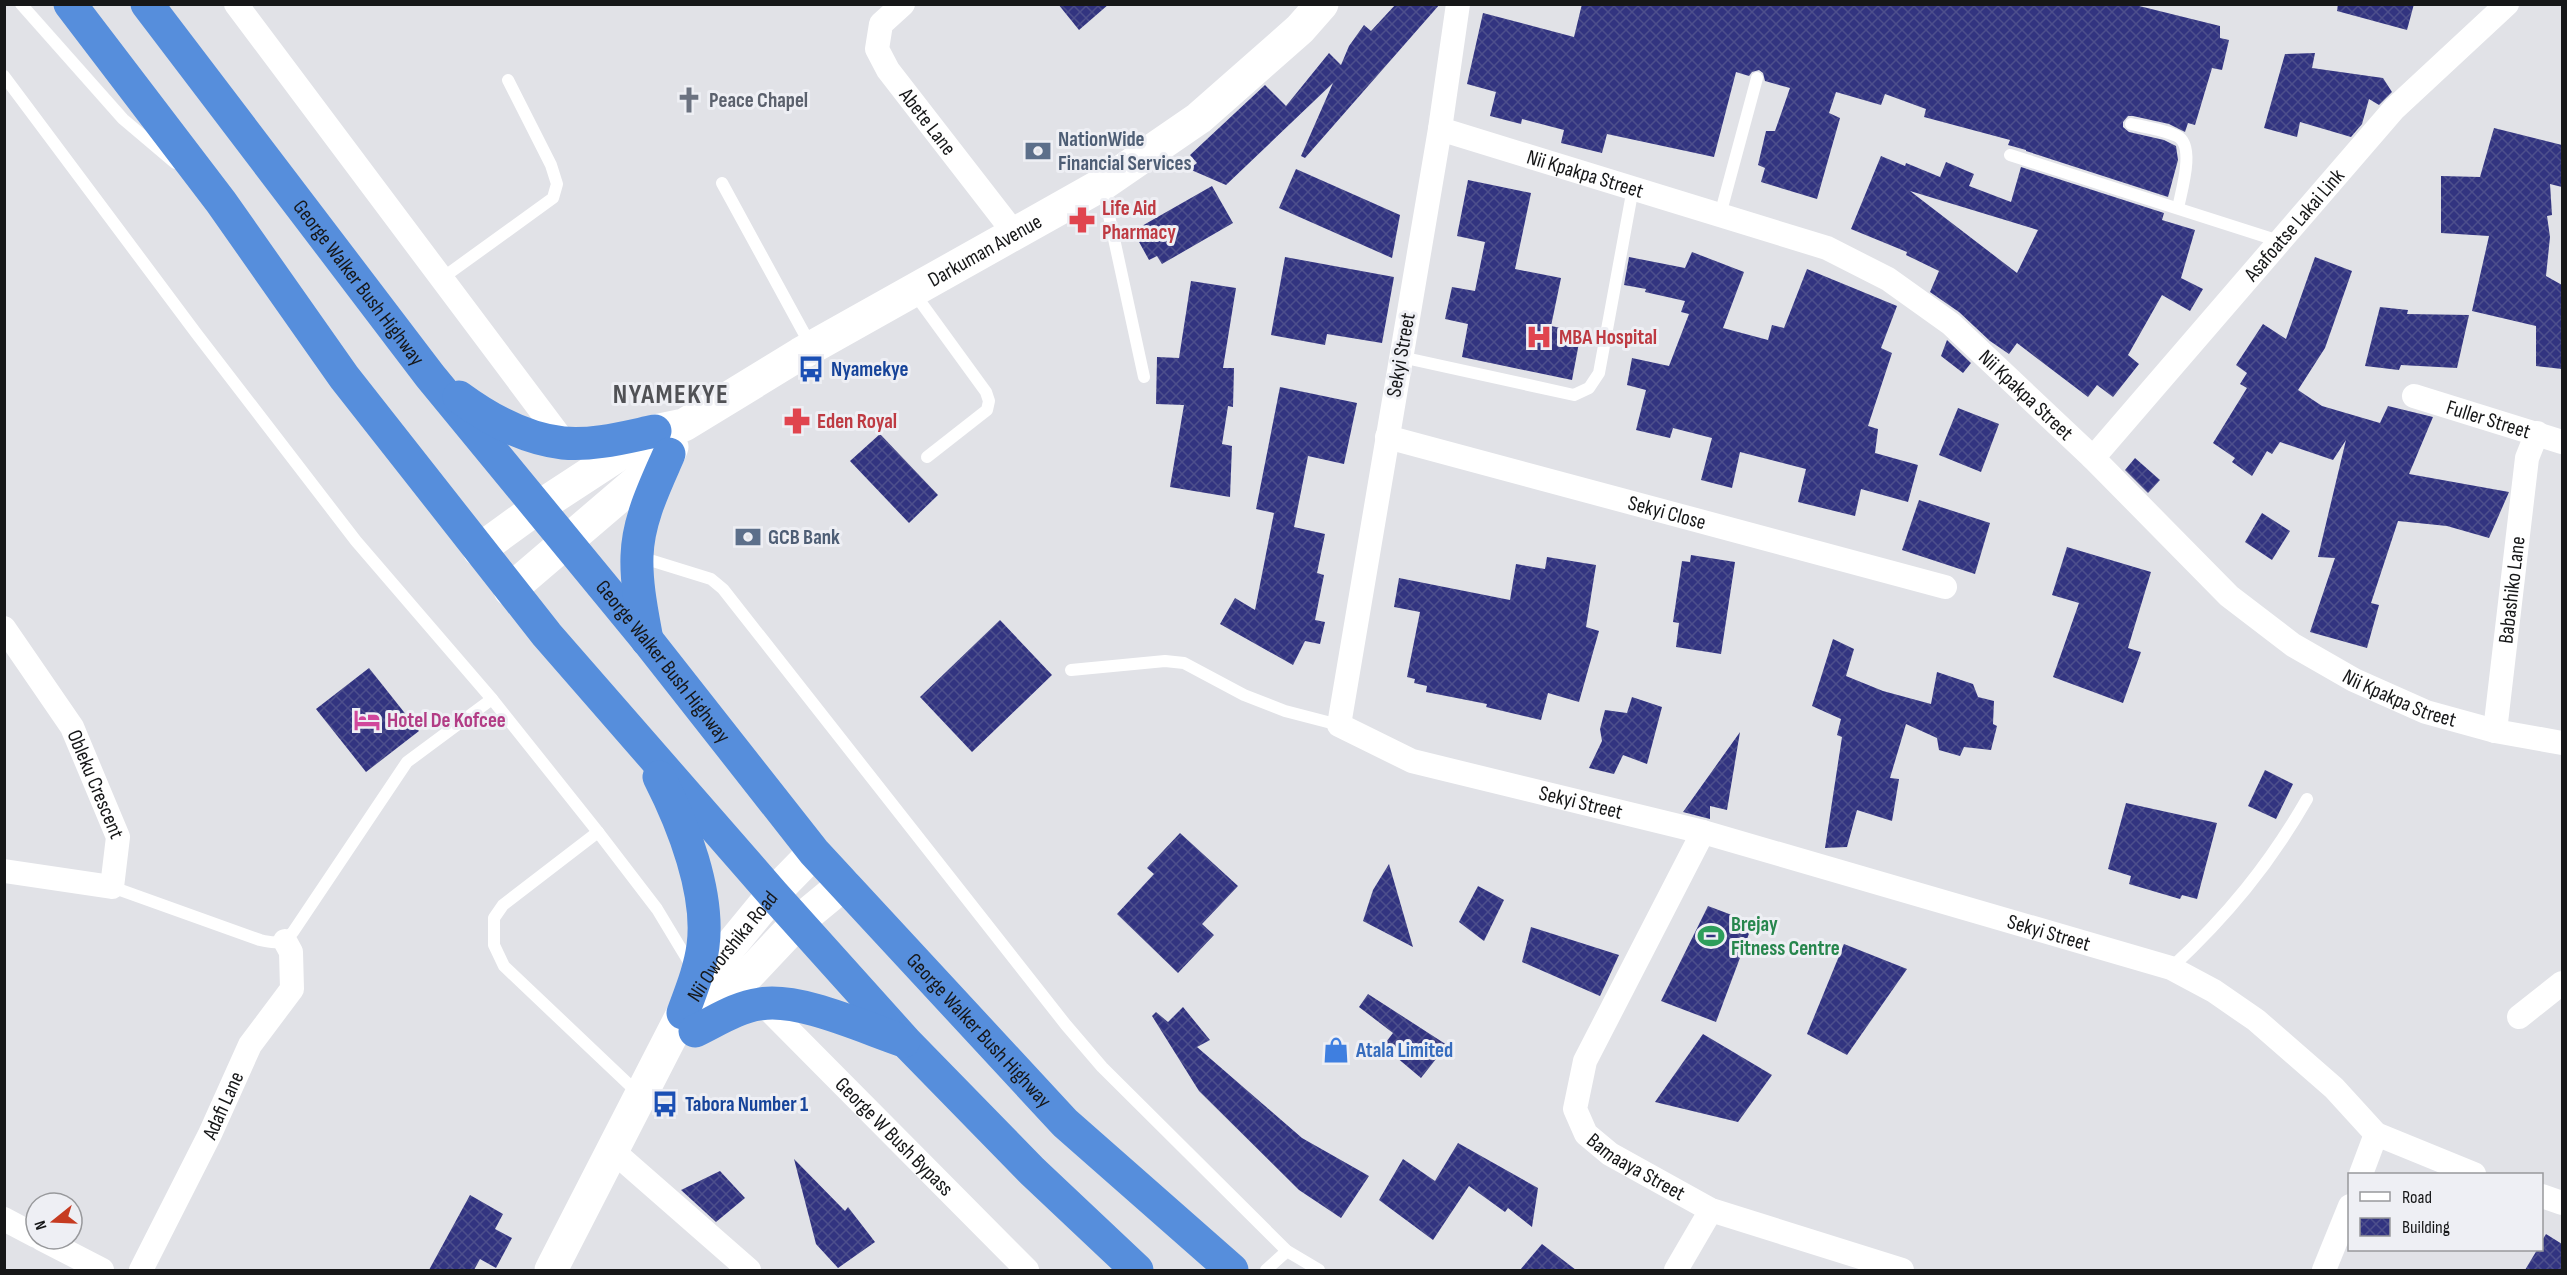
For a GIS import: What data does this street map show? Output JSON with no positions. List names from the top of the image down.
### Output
{
  "streets": {
    "highway": ["George Walker Bush Highway"],
    "street": [
      "Abete Lane",
      "Nii Kpakpa Street",
      "Asafoatse Lakai Link",
      "Darkuman Avenue",
      "Sekyi Street",
      "Fuller Street",
      "Sekyi Close",
      "Babashiko Lane",
      "Obleku Crescent",
      "Nii Oworshika Road",
      "Adafi Lane",
      "George W Bush Bypass",
      "Bamaaya Street"
    ]
  },
  "crossings": [
    ["Abete Lane", "Darkuman Avenue"],
    ["Nii Kpakpa Street", "Asafoatse Lakai Link"],
    ["Nii Kpakpa Street", "Sekyi Street"],
    ["Nii Kpakpa Street", "Babashiko Lane"],
    ["Darkuman Avenue", "George Walker Bush Highway"],
    ["George Walker Bush Highway", "Nii Oworshika Road"],
    ["Sekyi Street", "Sekyi Close"],
    ["Sekyi Street", "Bamaaya Street"],
    ["Fuller Street", "Babashiko Lane"]
  ],
  "districts": ["NYAMEKYE"],
  "places": {
    "church": ["Peace Chapel"],
    "bank": ["NationWide Financial Services", "GCB Bank"],
    "pharmacy": ["Life Aid Pharmacy", "Eden Royal"],
    "hospital": ["MBA Hospital"],
    "bus stop": ["Nyamekye", "Tabora Number 1"],
    "hotel": ["Hotel De Kofcee"],
    "sports": ["Brejay Fitness Centre"],
    "shop": ["Atala Limited"]
  },
  "legend": ["Road", "Building"],
  "north": "left"
}
